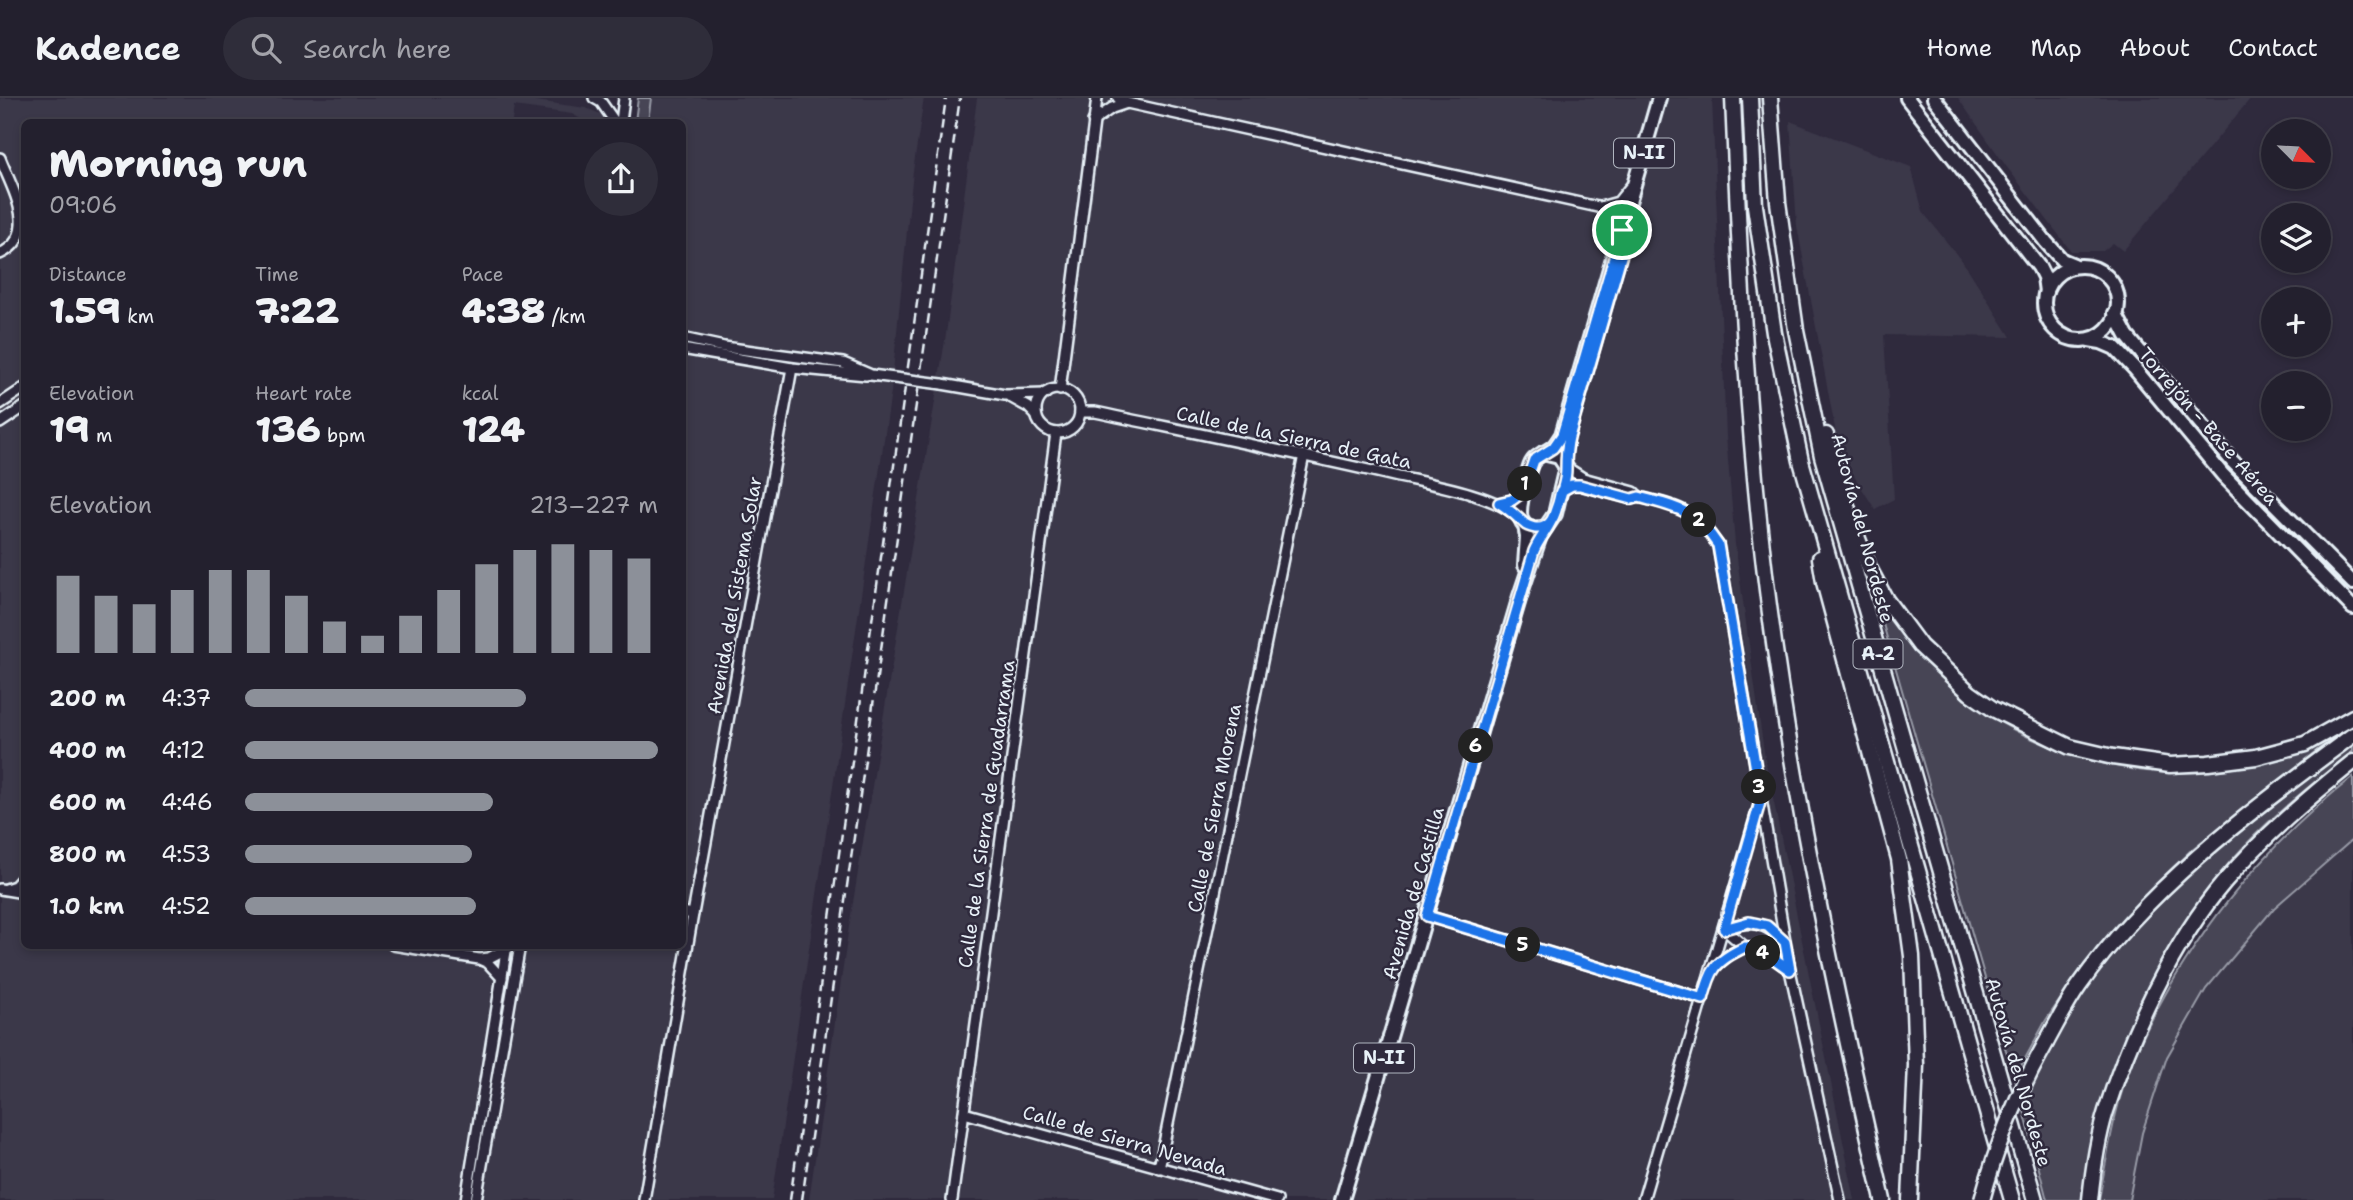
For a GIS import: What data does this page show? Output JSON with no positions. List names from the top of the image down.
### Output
{
  "streets": {
    "highway": ["Autovía del Nordeste", "A-2"],
    "main road": ["N-II", "Torrejón - Base Aérea", "Avenida de Castilla"],
    "street": [
      "Calle de la Sierra de Gata",
      "Avenida del Sistema Solar",
      "Calle de Sierra Morena",
      "Calle de la Sierra de Guadarrama",
      "Calle de Sierra Nevada"
    ]
  },
  "crossings": [
    ["N-II", "Calle de la Sierra de Gata"],
    ["N-II", "Avenida de Castilla"],
    ["Calle de la Sierra de Gata", "Calle de Sierra Morena"],
    ["Calle de la Sierra de Gata", "Calle de la Sierra de Guadarrama"],
    ["Calle de la Sierra de Gata", "Avenida de Castilla"],
    ["Calle de Sierra Morena", "Calle de Sierra Nevada"],
    ["Calle de la Sierra de Guadarrama", "Calle de Sierra Nevada"]
  ],
  "north": "bottom right",
  "page": {
    "header": "Kadence",
    "search": "Search here",
    "nav": [
      "Home",
      "Map",
      "About",
      "Contact"
    ],
    "map_buttons": ["+", "−"],
    "heading": ["Morning run", "09:06"],
    "stats": [
      ["Distance", "1.59 km"],
      ["Time", "7:22"],
      ["Pace", "4:38 /km"],
      ["Elevation", "19 m"],
      ["Heart rate", "136 bpm"],
      ["kcal", "124"]
    ],
    "pins": [
      "1",
      "2",
      "6",
      "3",
      "5",
      "4"
    ],
    "chart": ["Elevation", "213–227 m"],
    "list": [
      {
        "name": "200 m",
        "note": "4:37"
      },
      {
        "name": "400 m",
        "note": "4:12"
      },
      {
        "name": "600 m",
        "note": "4:46"
      },
      {
        "name": "800 m",
        "note": "4:53"
      },
      {
        "name": "1.0 km",
        "note": "4:52"
      }
    ]
  }
}
